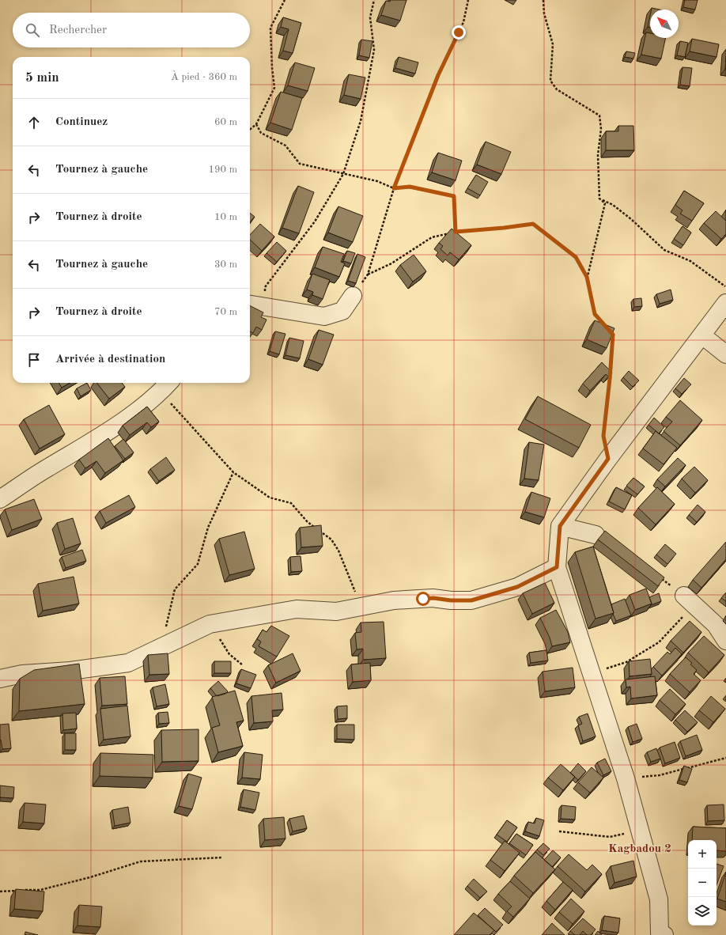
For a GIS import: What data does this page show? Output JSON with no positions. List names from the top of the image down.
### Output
{
  "districts": ["Kagbadou 2"],
  "north": "top left",
  "page": {
    "search": "Rechercher",
    "heading": ["5 min", "À pied · 360 m"],
    "list": [
      ["Continuez", "60 m"],
      ["Tournez à gauche", "190 m"],
      ["Tournez à droite", "10 m"],
      ["Tournez à gauche", "30 m"],
      ["Tournez à droite", "70 m"],
      "Arrivée à destination"
    ],
    "map_buttons": ["+", "−"]
  }
}
